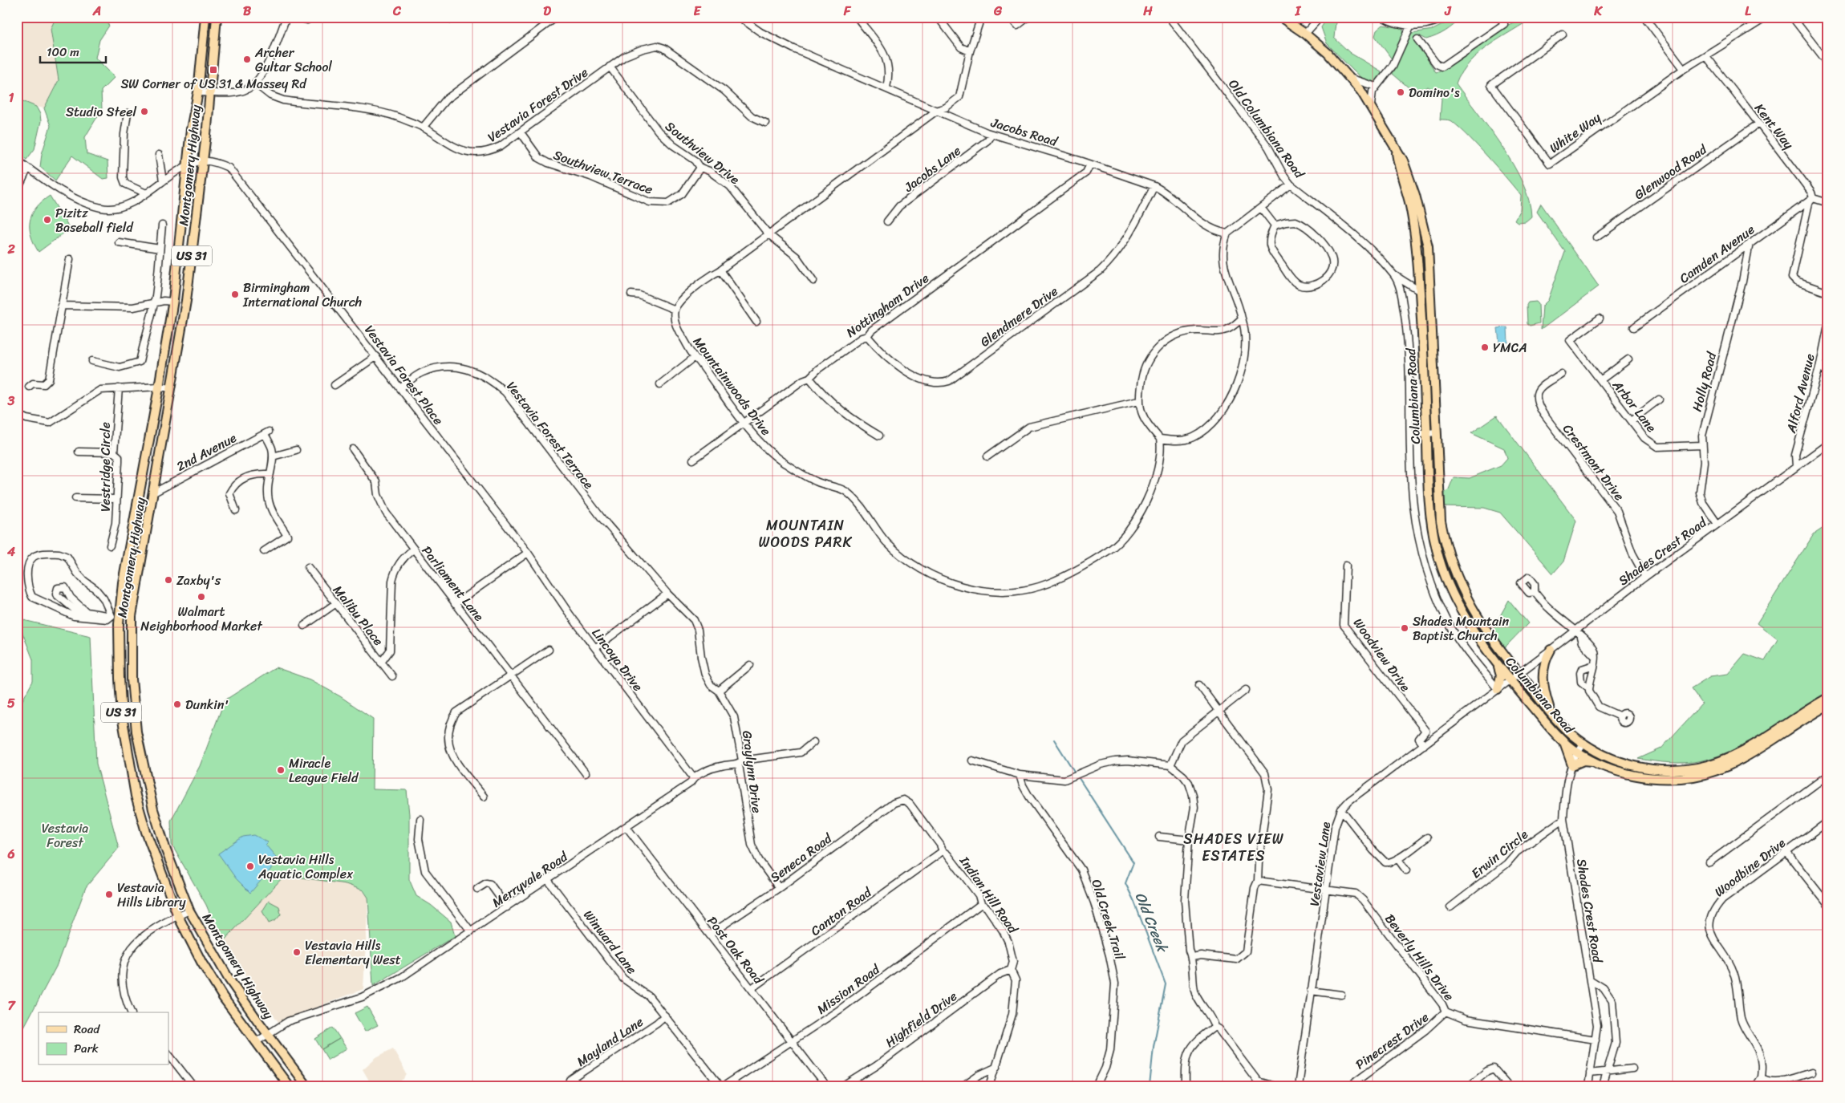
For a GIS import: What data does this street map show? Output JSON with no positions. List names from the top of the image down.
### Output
{
  "streets": {
    "main road": ["Montgomery Highway", "US 31", "Columbiana Road"],
    "street": [
      "Vestavia Forest Drive",
      "Kent Way",
      "Old Columbiana Road",
      "Jacobs Road",
      "White Way",
      "Southview Drive",
      "Jacobs Lane",
      "Southview Terrace",
      "Glenwood Road",
      "Camden Avenue",
      "Nottingham Drive",
      "Glendmere Drive",
      "Vestavia Forest Place",
      "Holly Road",
      "Mountainwoods Drive",
      "Alford Avenue",
      "Arbor Lane",
      "Vestavia Forest Terrace",
      "2nd Avenue",
      "Crestmont Drive",
      "Vestridge Circle",
      "Shades Crest Road",
      "Parliament Lane",
      "Malibu Place",
      "Woodview Drive",
      "Lincoya Drive",
      "Graylynn Drive",
      "Erwin Circle",
      "Seneca Road",
      "Vestaview Lane",
      "Woodbine Drive",
      "Merryvale Road",
      "Indian Hill Road",
      "Canton Road",
      "Old Creek Trail",
      "Winward Lane",
      "Post Oak Road",
      "Beverly Hills Drive",
      "Mission Road",
      "Highfield Drive",
      "Pinecrest Drive",
      "Mayland Lane"
    ]
  },
  "crossings": [
    ["Vestavia Forest Drive", "Southview Drive"],
    ["Vestavia Forest Drive", "Southview Terrace"],
    ["Kent Way", "White Way"],
    ["Kent Way", "Glenwood Road"],
    ["Kent Way", "Camden Avenue"],
    ["Old Columbiana Road", "Columbiana Road"],
    ["Old Columbiana Road", "Vestaview Lane"],
    ["Jacobs Road", "Jacobs Lane"],
    ["Jacobs Road", "Nottingham Drive"],
    ["Jacobs Road", "Glendmere Drive"],
    ["Southview Drive", "Southview Terrace"],
    ["Montgomery Highway", "Vestavia Forest Place"],
    ["Montgomery Highway", "2nd Avenue"],
    ["Montgomery Highway", "Merryvale Road"],
    ["Camden Avenue", "Holly Road"],
    ["Nottingham Drive", "Glendmere Drive"],
    ["Nottingham Drive", "Mountainwoods Drive"],
    ["Vestavia Forest Place", "Vestavia Forest Terrace"],
    ["Vestavia Forest Place", "Lincoya Drive"],
    ["Holly Road", "Arbor Lane"],
    ["Holly Road", "Shades Crest Road"],
    ["Alford Avenue", "Shades Crest Road"],
    ["Columbiana Road", "Shades Crest Road"],
    ["Columbiana Road", "Vestaview Lane"],
    ["Vestavia Forest Terrace", "Graylynn Drive"],
    ["Crestmont Drive", "Shades Crest Road"],
    ["Shades Crest Road", "Erwin Circle"],
    ["Shades Crest Road", "Vestaview Lane"],
    ["Shades Crest Road", "Beverly Hills Drive"],
    ["Woodview Drive", "Vestaview Lane"],
    ["Lincoya Drive", "Merryvale Road"],
    ["Graylynn Drive", "Seneca Road"],
    ["Graylynn Drive", "Merryvale Road"],
    ["Seneca Road", "Indian Hill Road"],
    ["Seneca Road", "Post Oak Road"],
    ["Vestaview Lane", "Beverly Hills Drive"],
    ["Merryvale Road", "Winward Lane"],
    ["Merryvale Road", "Post Oak Road"],
    ["Indian Hill Road", "Canton Road"],
    ["Indian Hill Road", "Mission Road"],
    ["Indian Hill Road", "Highfield Drive"],
    ["Canton Road", "Post Oak Road"],
    ["Winward Lane", "Mission Road"],
    ["Winward Lane", "Mayland Lane"],
    ["Post Oak Road", "Mission Road"],
    ["Beverly Hills Drive", "Pinecrest Drive"]
  ],
  "districts": ["MOUNTAIN WOODS PARK", "SHADES VIEW ESTATES"],
  "water": ["Old Creek"],
  "parks": ["Vestavia Forest"],
  "places": {
    "other": [
      "Archer Gultar School",
      "Domino's",
      "Studio Steel",
      "Pizitz Baseball field",
      "Birmingham International Church",
      "YMCA",
      "Zaxby's",
      "Walmart Neighborhood Market",
      "Shades Mountain Baptist Church",
      "Dunkin'",
      "Miracle League Field",
      "Vestavia Hills Aquatic Complex",
      "Vestavia Hills Library",
      "Vestavia Hills Elementary West"
    ],
    "transit": ["SW Corner of US 31 & Massey Rd"]
  },
  "legend": ["Road", "Park"],
  "scale_bar": "100 m",
  "grid": {
    "columns": [
      "A",
      "B",
      "C",
      "D",
      "E",
      "F",
      "G",
      "H",
      "I",
      "J",
      "K",
      "L"
    ],
    "rows": [
      "1",
      "2",
      "3",
      "4",
      "5",
      "6",
      "7"
    ]
  }
}
